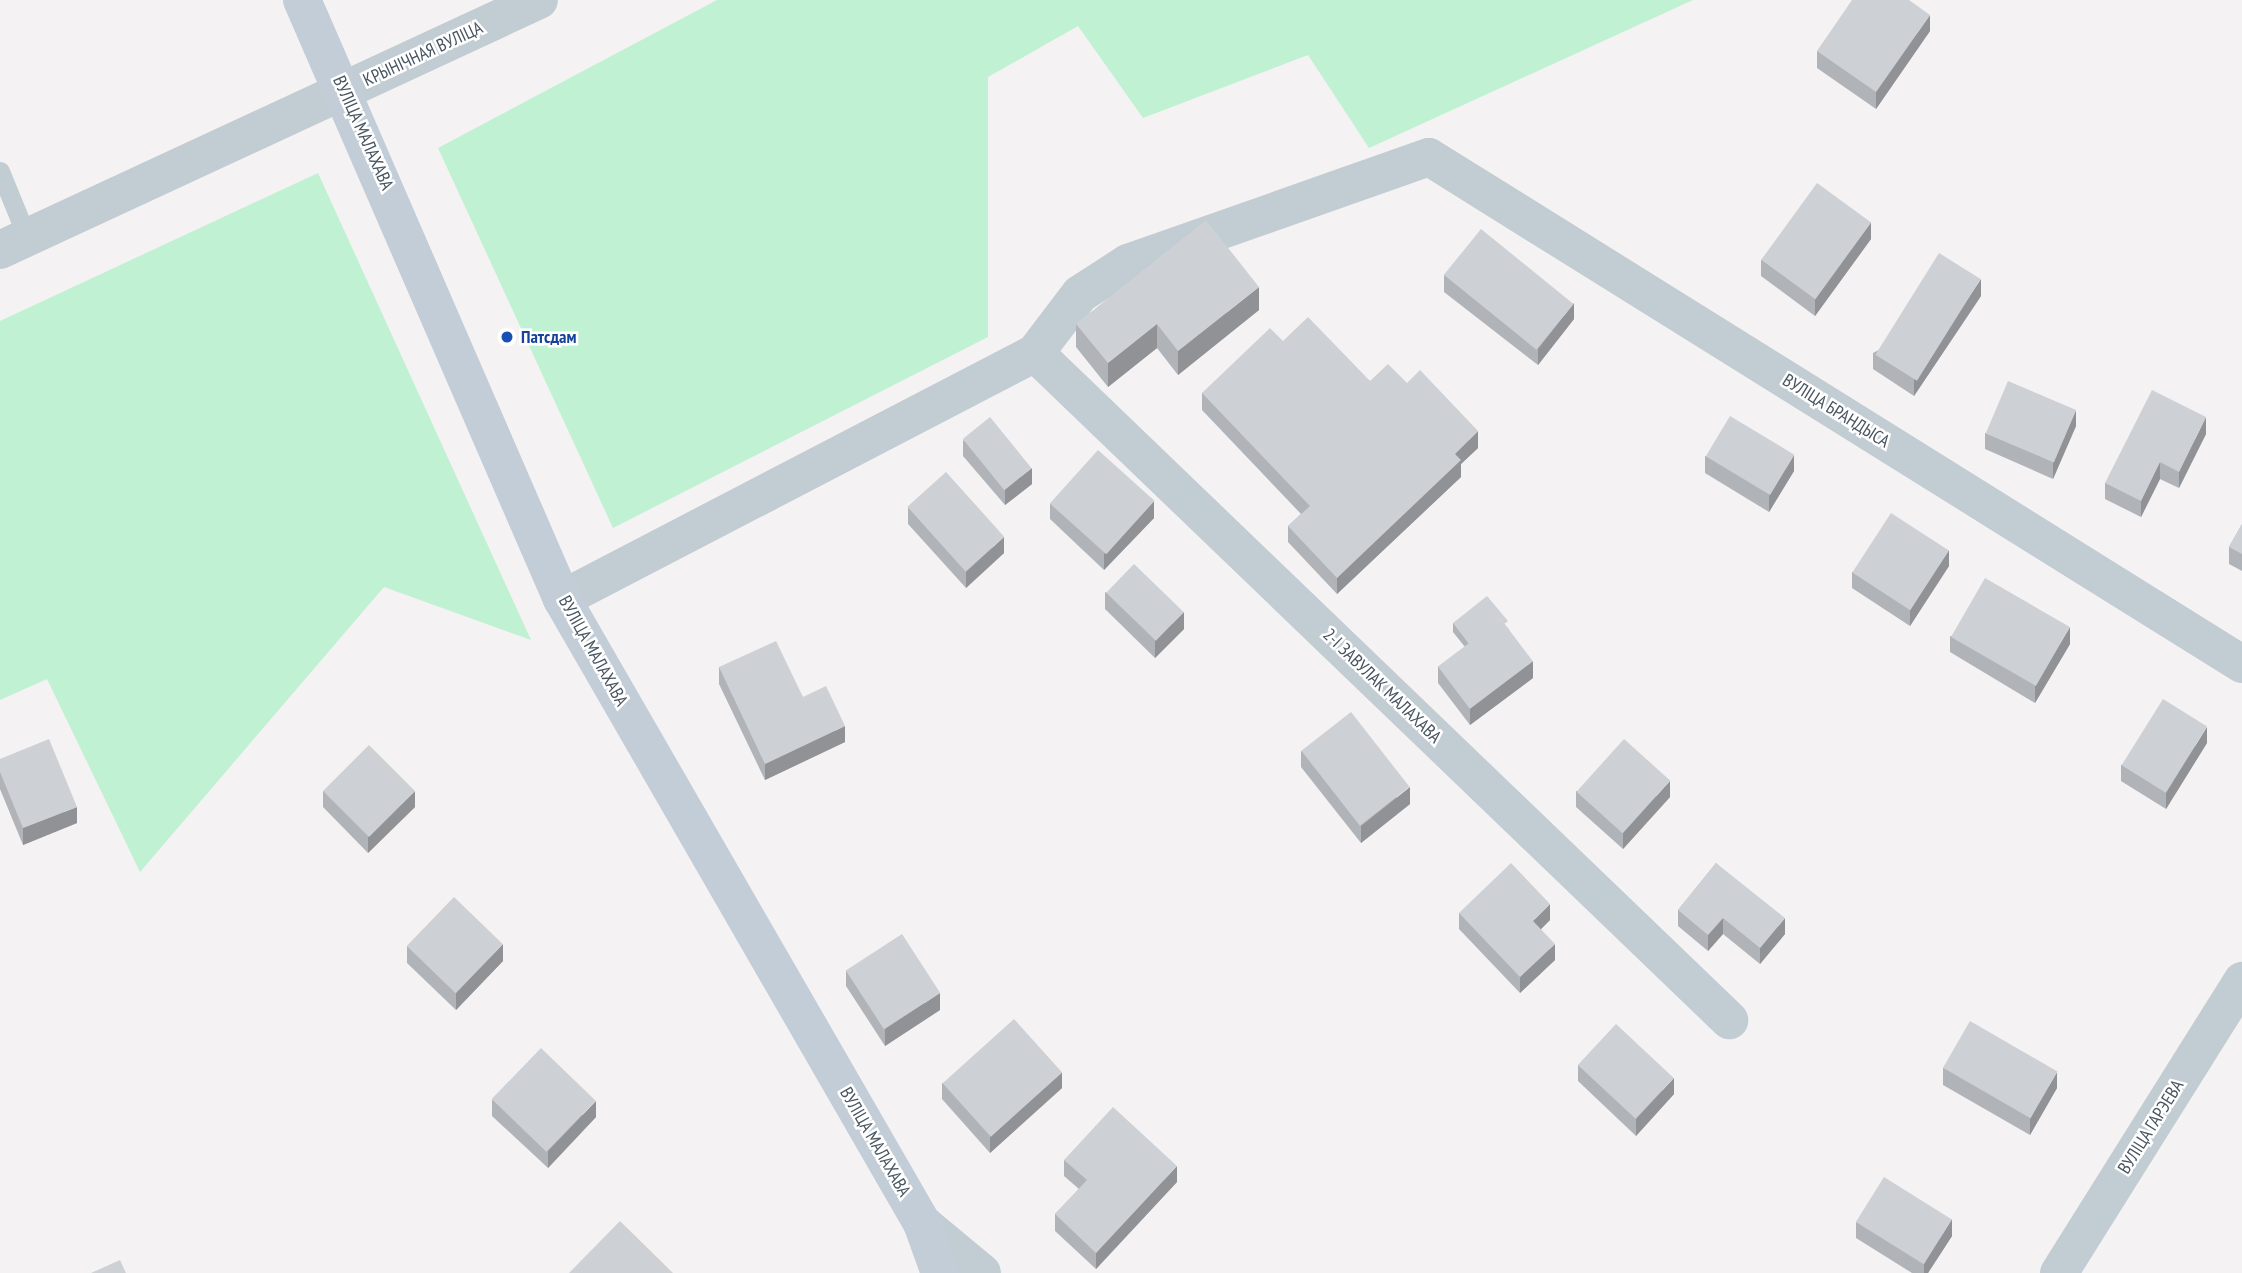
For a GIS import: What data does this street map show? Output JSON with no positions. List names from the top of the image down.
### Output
{
  "streets": {
    "street": [
      "КРЫНІЧНАЯ ВУЛІЦА",
      "ВУЛІЦА МАЛАХАВА",
      "ВУЛІЦА БРАНДЫСА",
      "2-І ЗАВУЛАК МАЛАХАВА",
      "ВУЛІЦА ГАРЭЕВА"
    ]
  },
  "crossings": [
    ["КРЫНІЧНАЯ ВУЛІЦА", "ВУЛІЦА МАЛАХАВА"],
    ["ВУЛІЦА БРАНДЫСА", "2-І ЗАВУЛАК МАЛАХАВА"]
  ],
  "places": ["Патсдам"]
}
